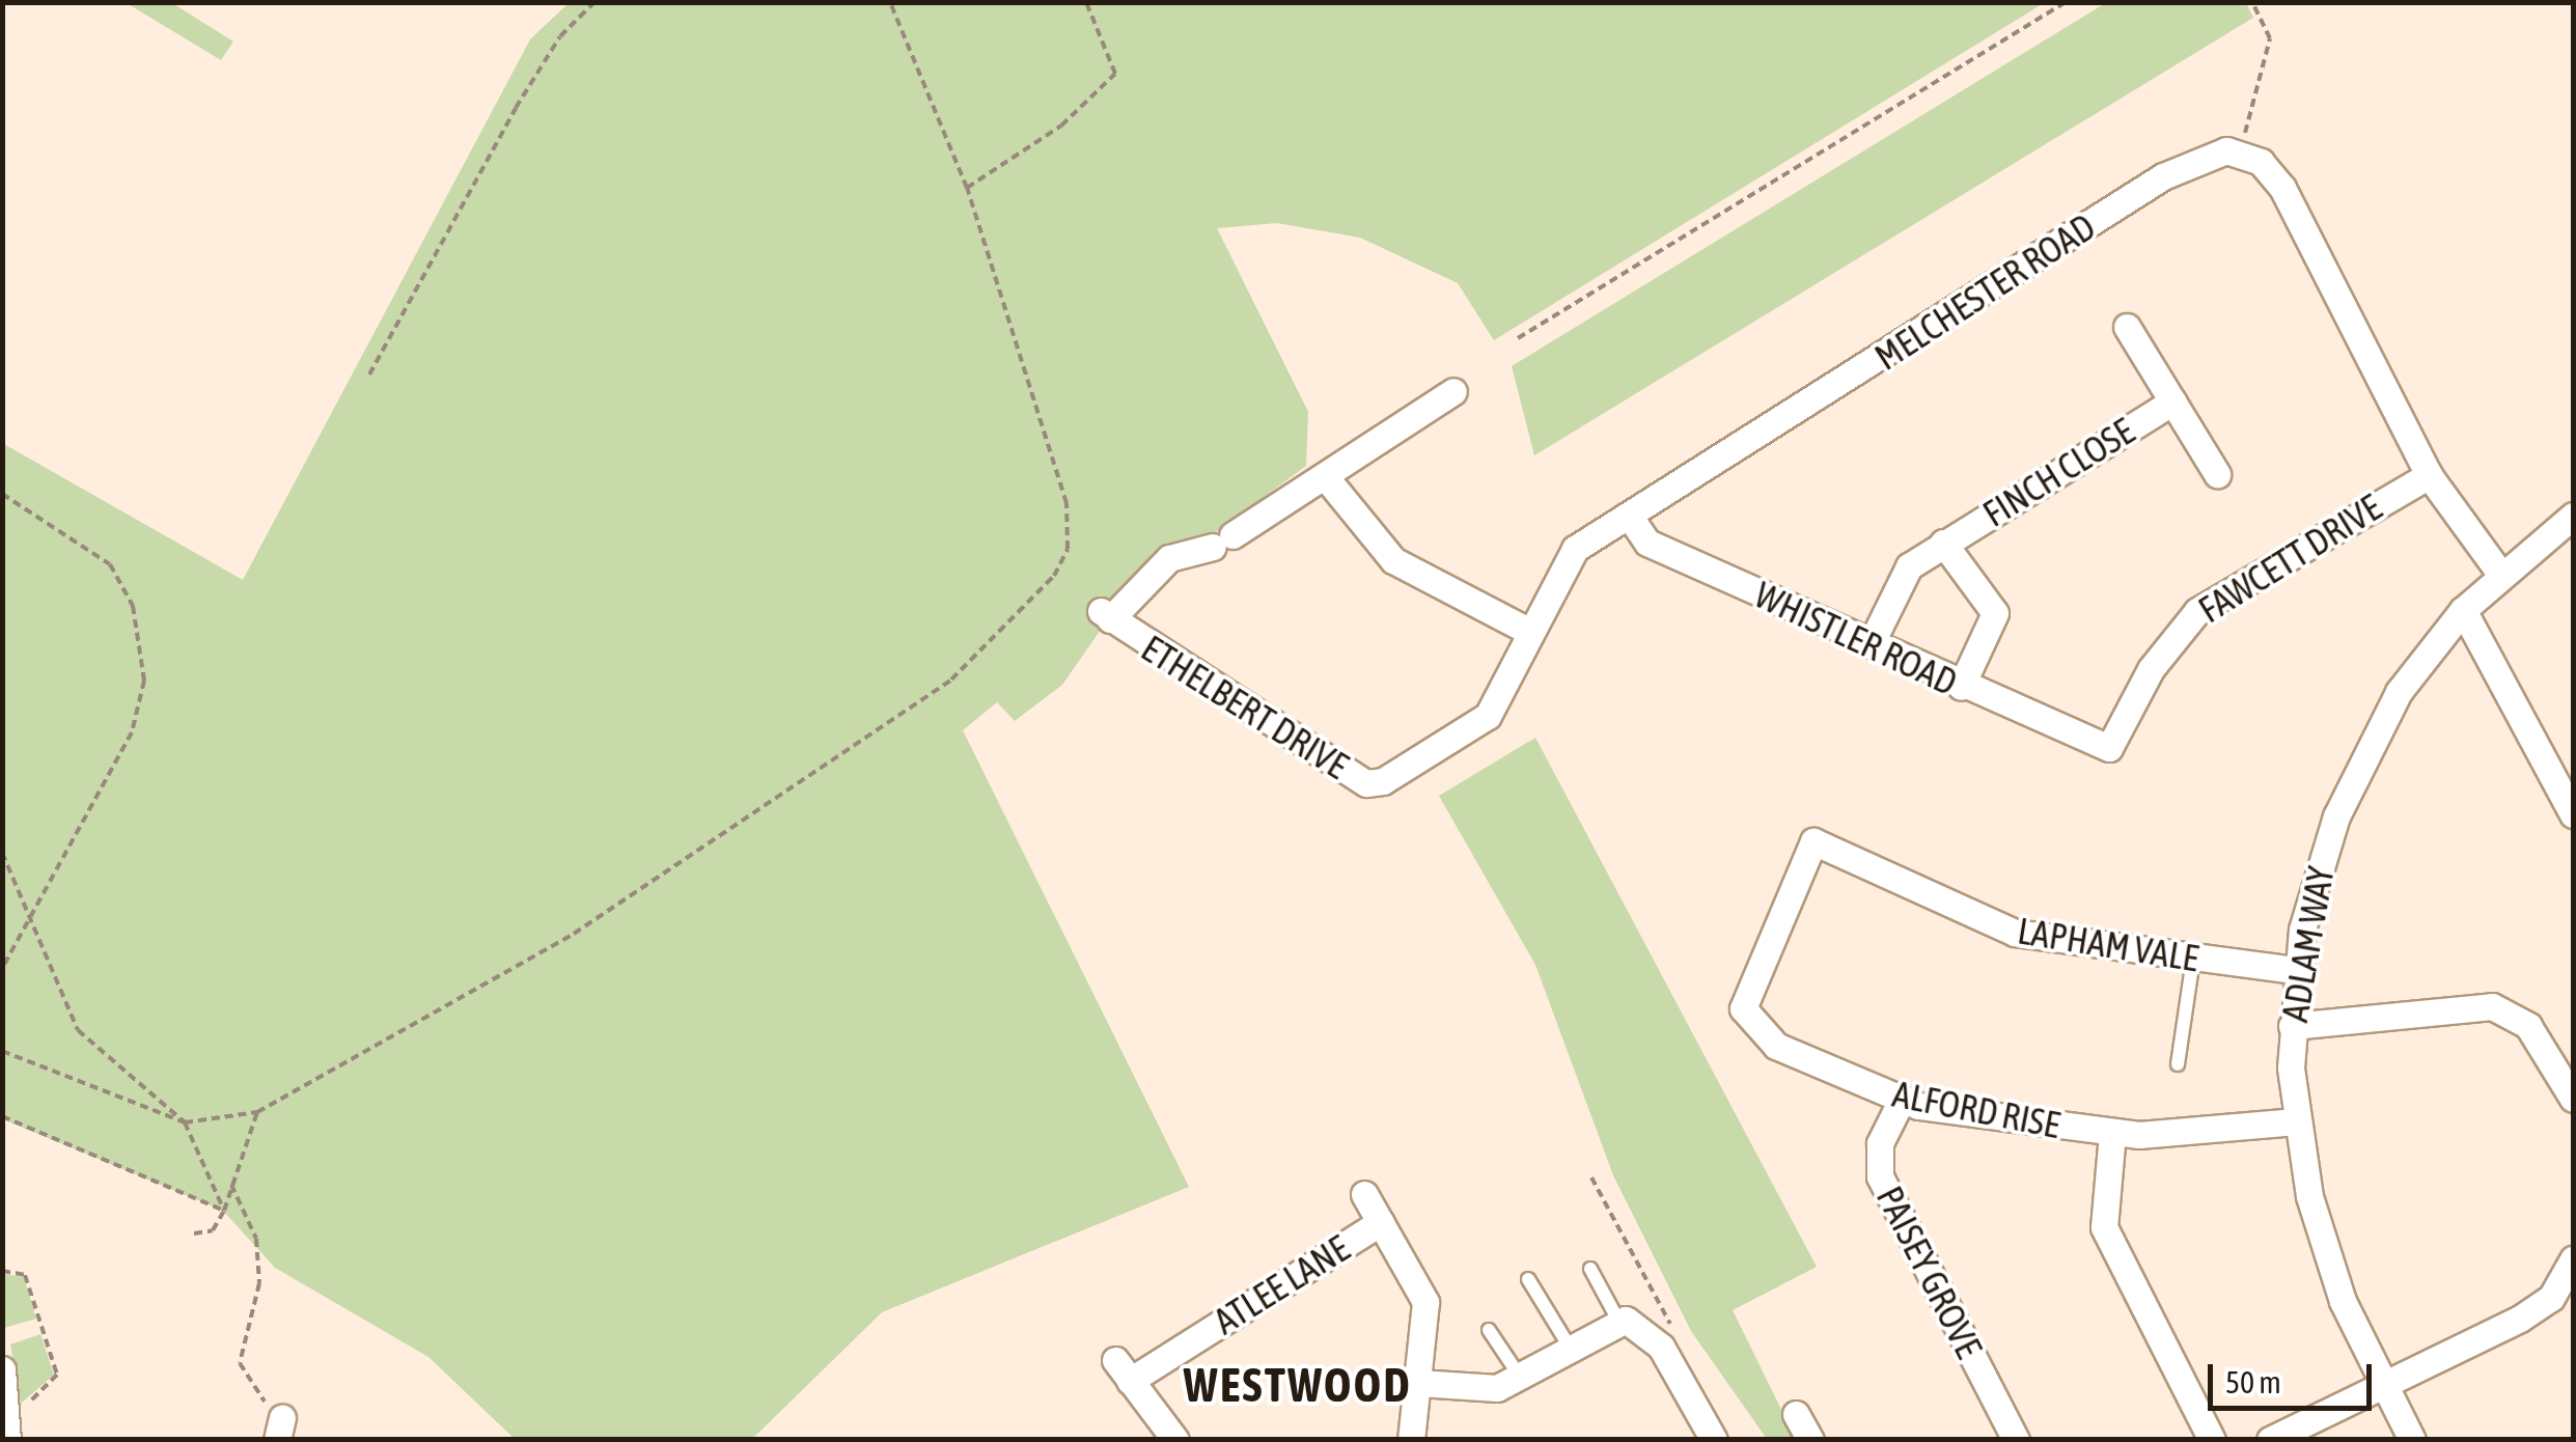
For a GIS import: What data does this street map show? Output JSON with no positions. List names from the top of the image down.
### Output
{
  "streets": {
    "street": [
      "MELCHESTER ROAD",
      "FINCH CLOSE",
      "FAWCETT DRIVE",
      "WHISTLER ROAD",
      "ETHELBERT DRIVE",
      "LAPHAM VALE",
      "ADLAM WAY",
      "ALFORD RISE",
      "PAISEY GROVE",
      "ATLEE LANE"
    ]
  },
  "crossings": [
    ["MELCHESTER ROAD", "WHISTLER ROAD"],
    ["MELCHESTER ROAD", "ETHELBERT DRIVE"],
    ["FINCH CLOSE", "WHISTLER ROAD"],
    ["FAWCETT DRIVE", "WHISTLER ROAD"],
    ["LAPHAM VALE", "ADLAM WAY"],
    ["LAPHAM VALE", "ALFORD RISE"],
    ["ADLAM WAY", "ALFORD RISE"],
    ["ALFORD RISE", "PAISEY GROVE"]
  ],
  "districts": ["WESTWOOD"],
  "scale_bar": "50 m"
}
